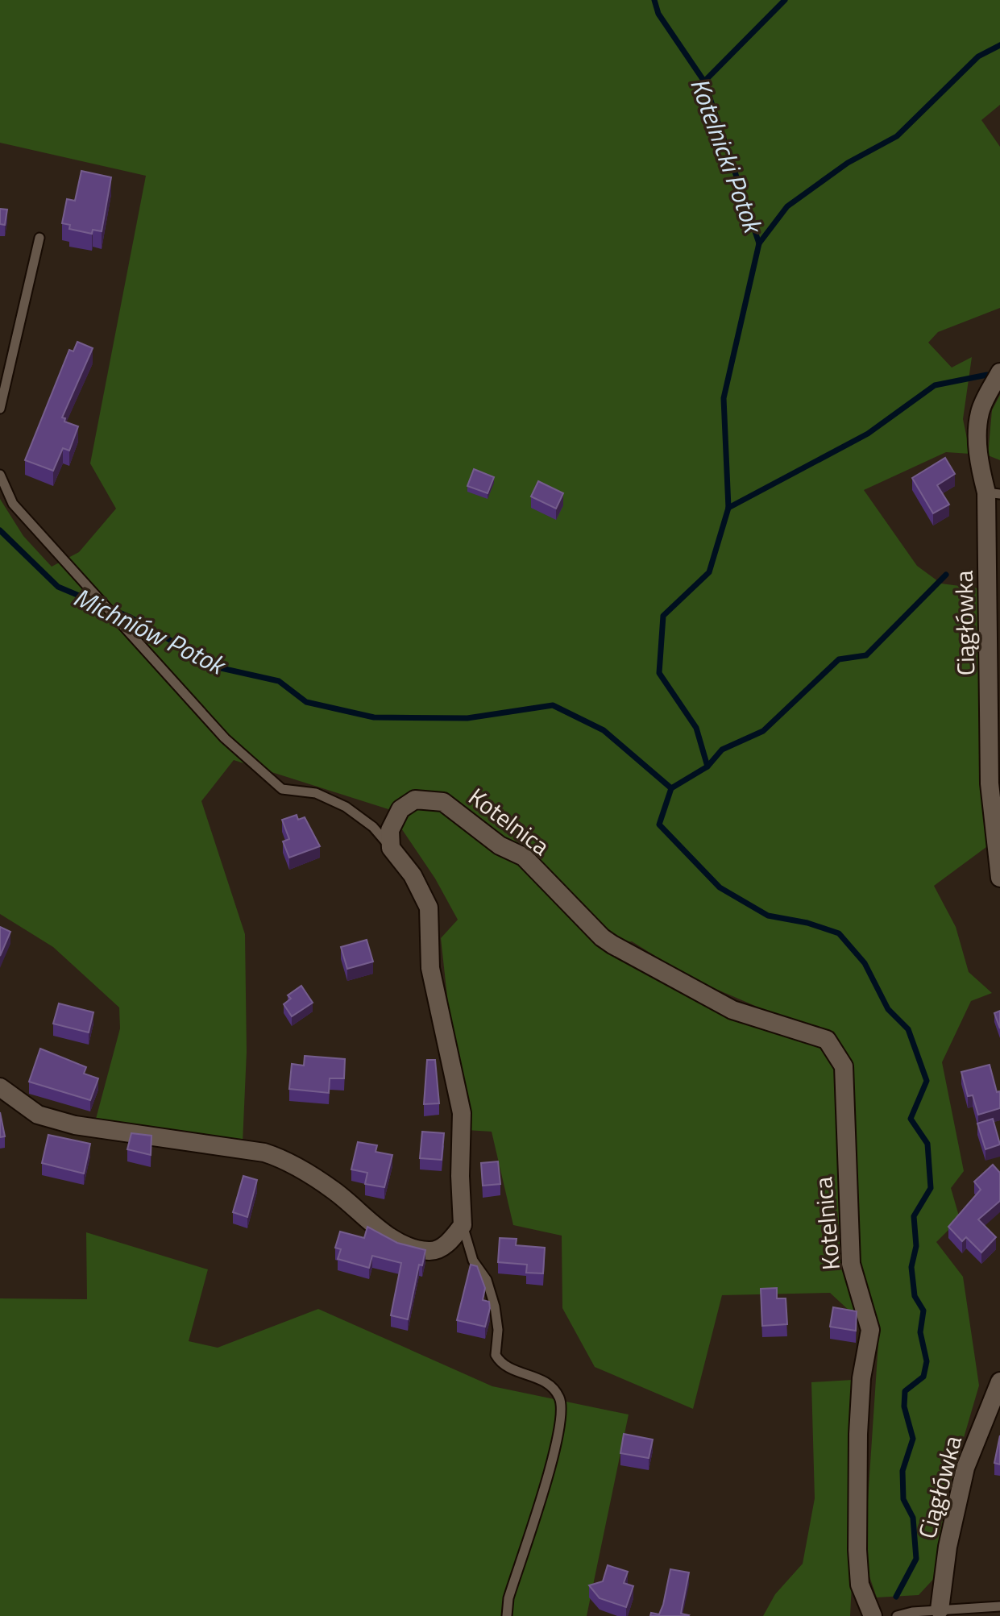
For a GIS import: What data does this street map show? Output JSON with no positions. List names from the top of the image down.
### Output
{
  "streets": {
    "street": ["Ciągłówka", "Kotelnica"]
  },
  "water": ["Kotelnicki Potok", "Michniów Potok"]
}
